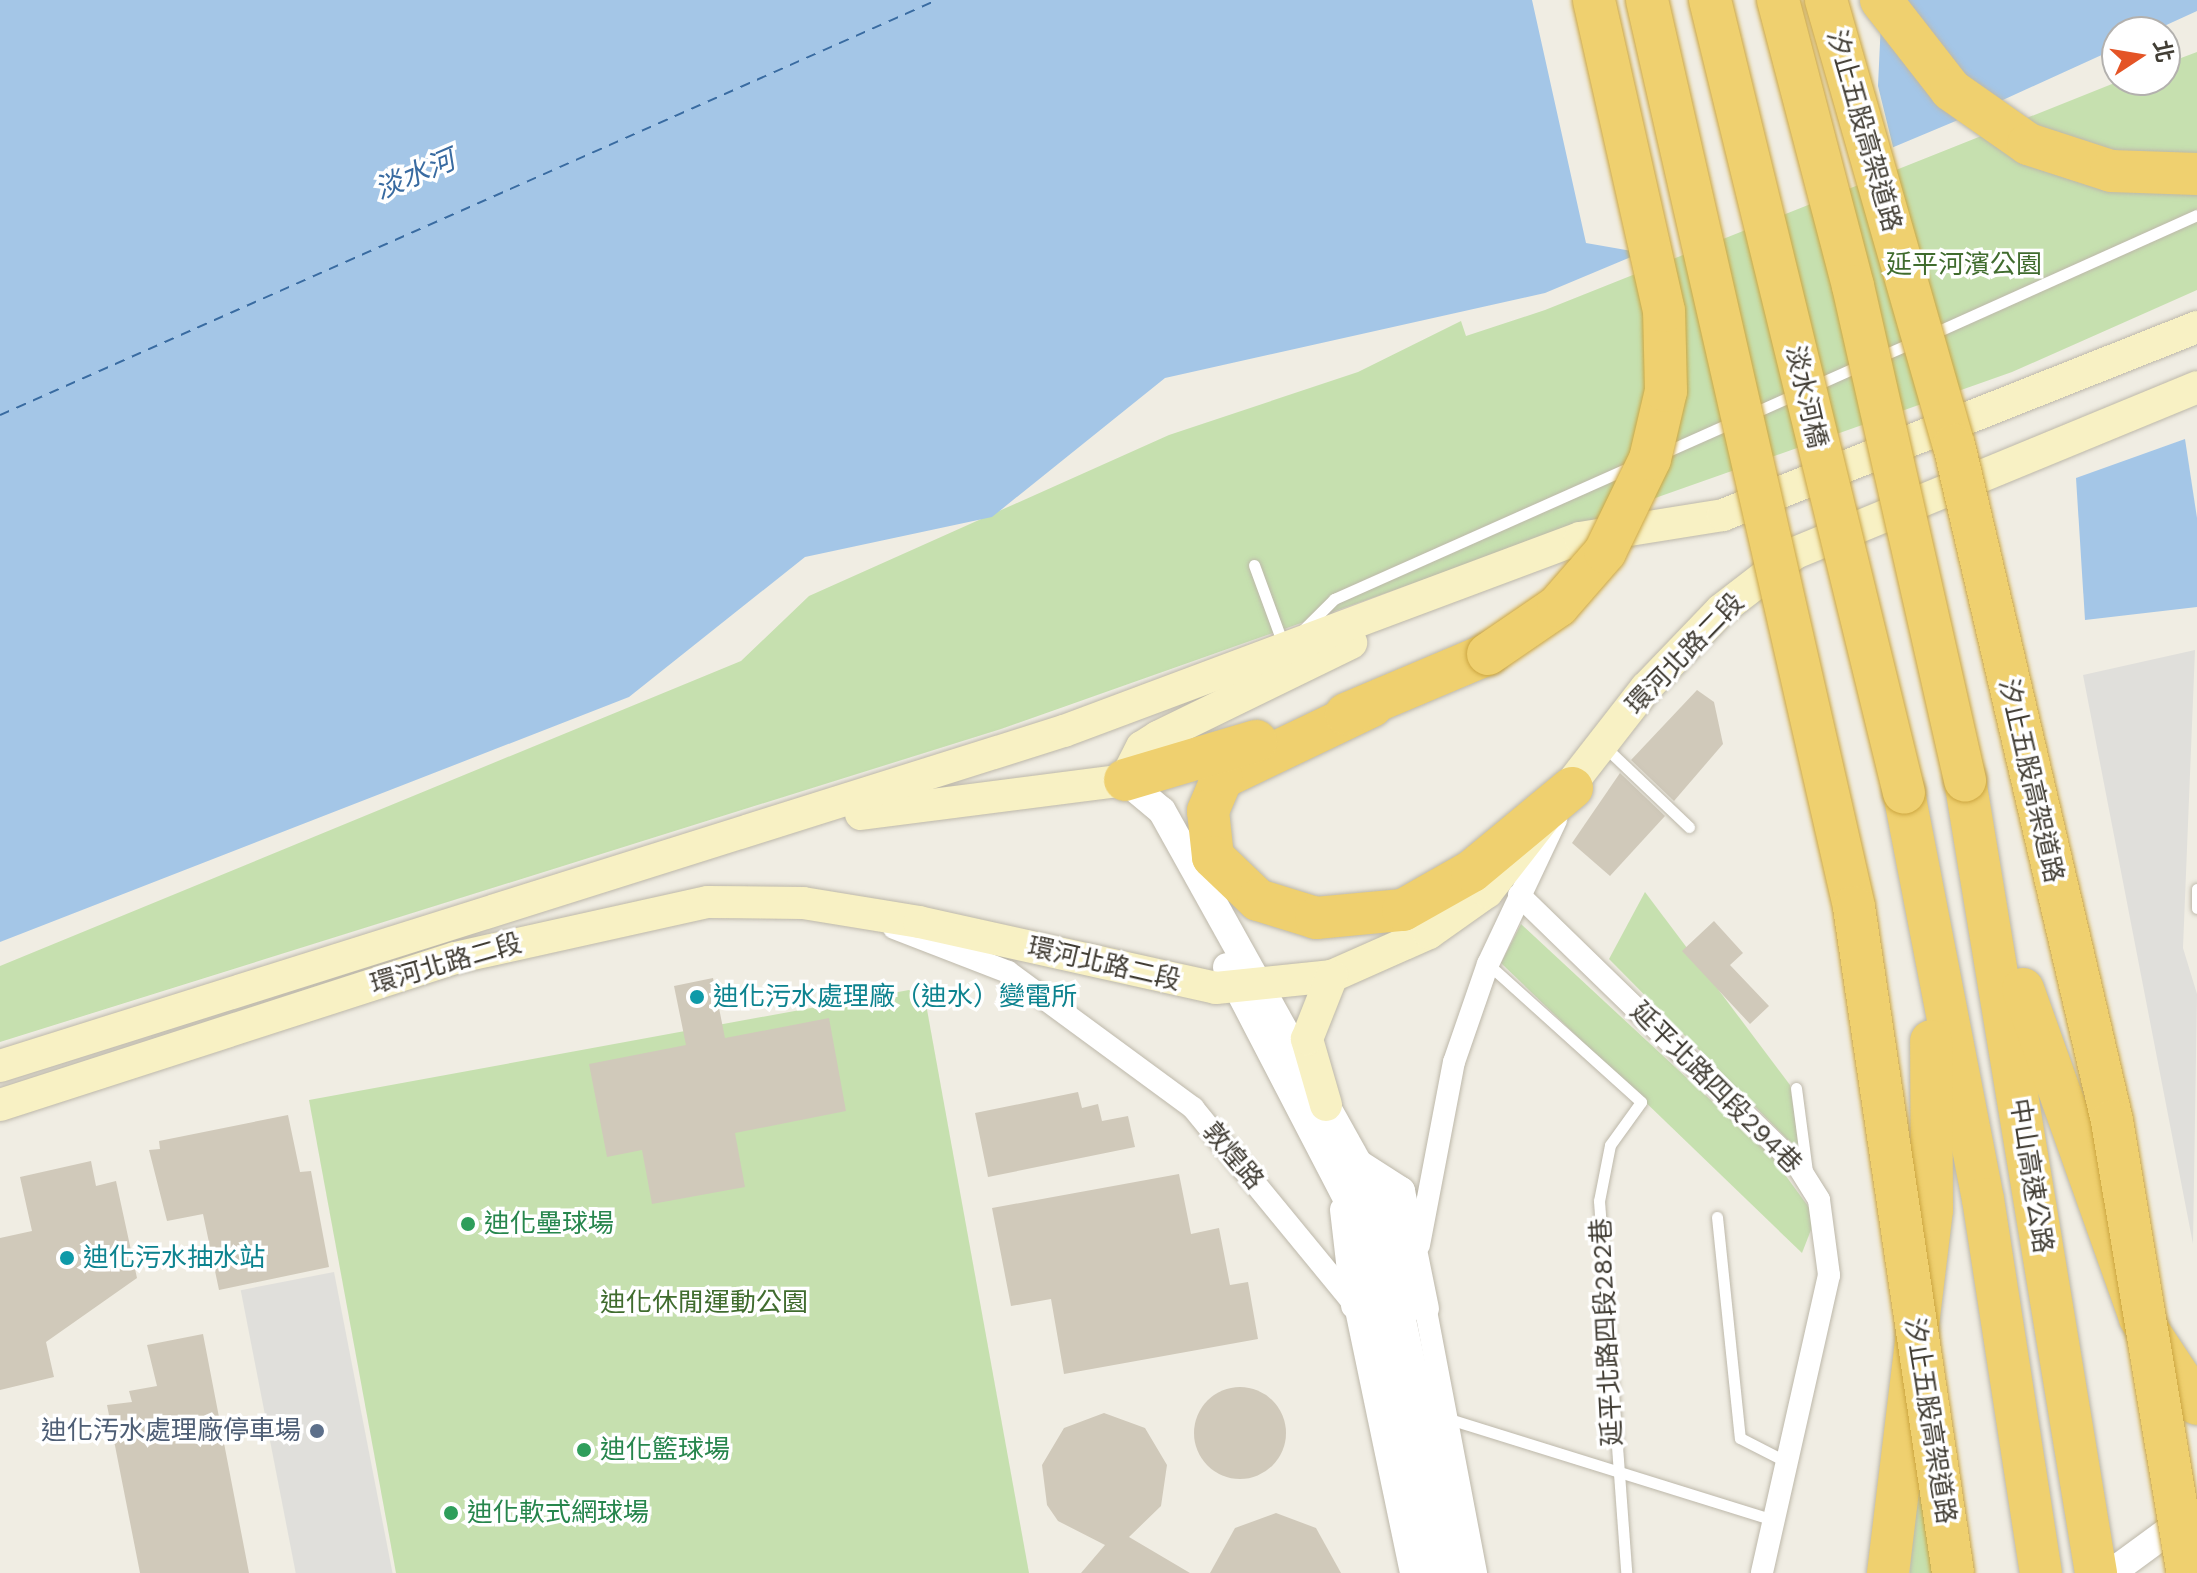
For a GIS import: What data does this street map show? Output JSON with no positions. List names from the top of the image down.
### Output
{
  "streets": {
    "highway": ["汐止五股高架道路", "淡水河橋", "中山高速公路"],
    "main road": ["環河北路二段"],
    "street": ["延平北路四段294巷", "敦煌路"],
    "lane": ["延平北路四段282巷"]
  },
  "crossings": [
    ["淡水河橋", "中山高速公路"],
    ["環河北路二段", "敦煌路"]
  ],
  "water": ["淡水河"],
  "parks": ["延平河濱公園", "迪化休閒運動公園"],
  "places": [
    "迪化污水處理廠（迪水）變電所",
    "迪化壘球場",
    "迪化污水抽水站",
    "迪化汚水處理廠停車場",
    "迪化籃球場",
    "迪化軟式網球場"
  ],
  "north": "right"
}
